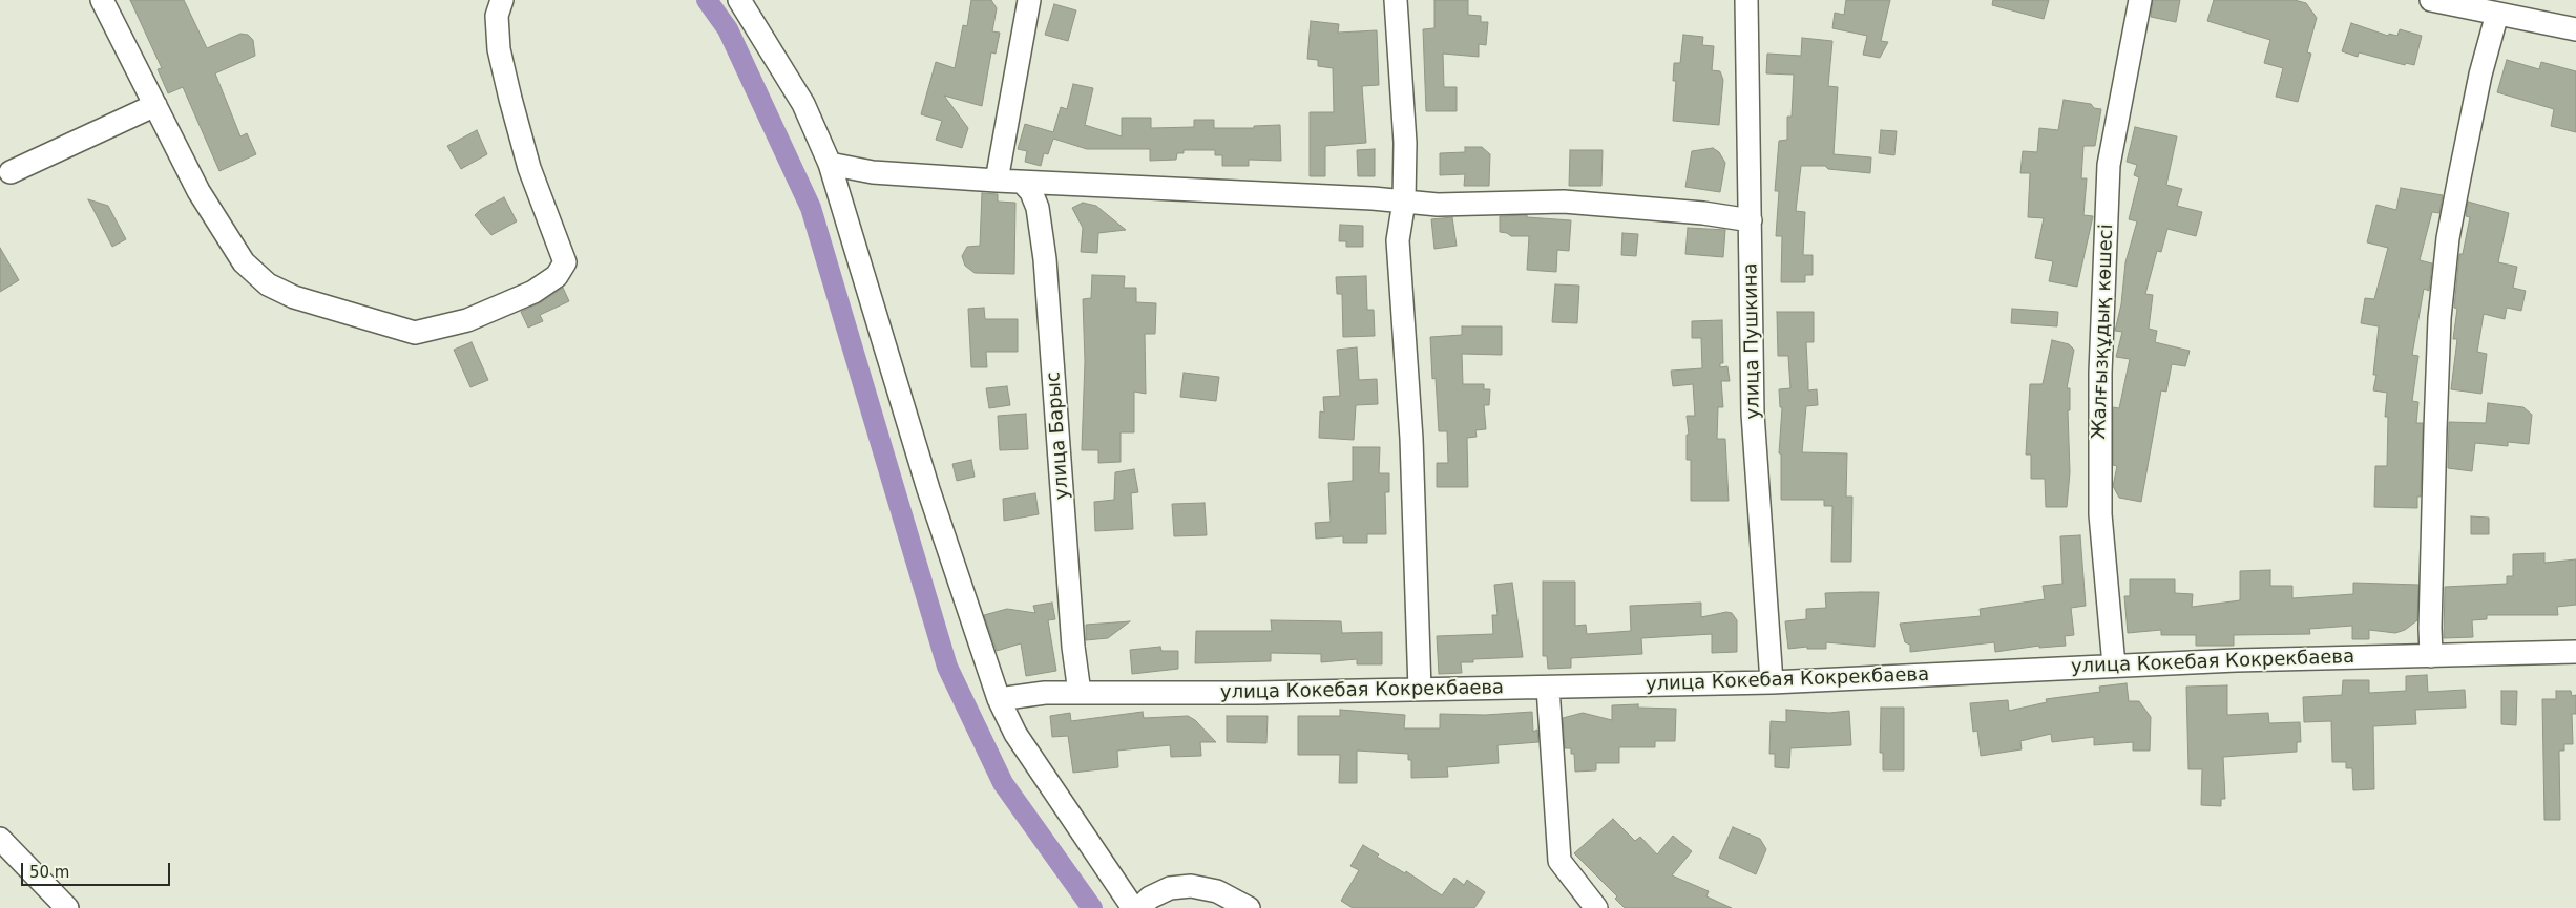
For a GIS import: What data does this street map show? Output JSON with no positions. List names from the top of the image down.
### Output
{
  "streets": {
    "street": [
      "Жалғызқұдық көшесі",
      "улица Пушкина",
      "улица Барыс",
      "улица Кокебая Кокрекбаева"
    ]
  },
  "crossings": [
    ["Жалғызқұдық көшесі", "улица Кокебая Кокрекбаева"],
    ["улица Пушкина", "улица Кокебая Кокрекбаева"],
    ["улица Барыс", "улица Кокебая Кокрекбаева"]
  ],
  "scale_bar": "50 m"
}
